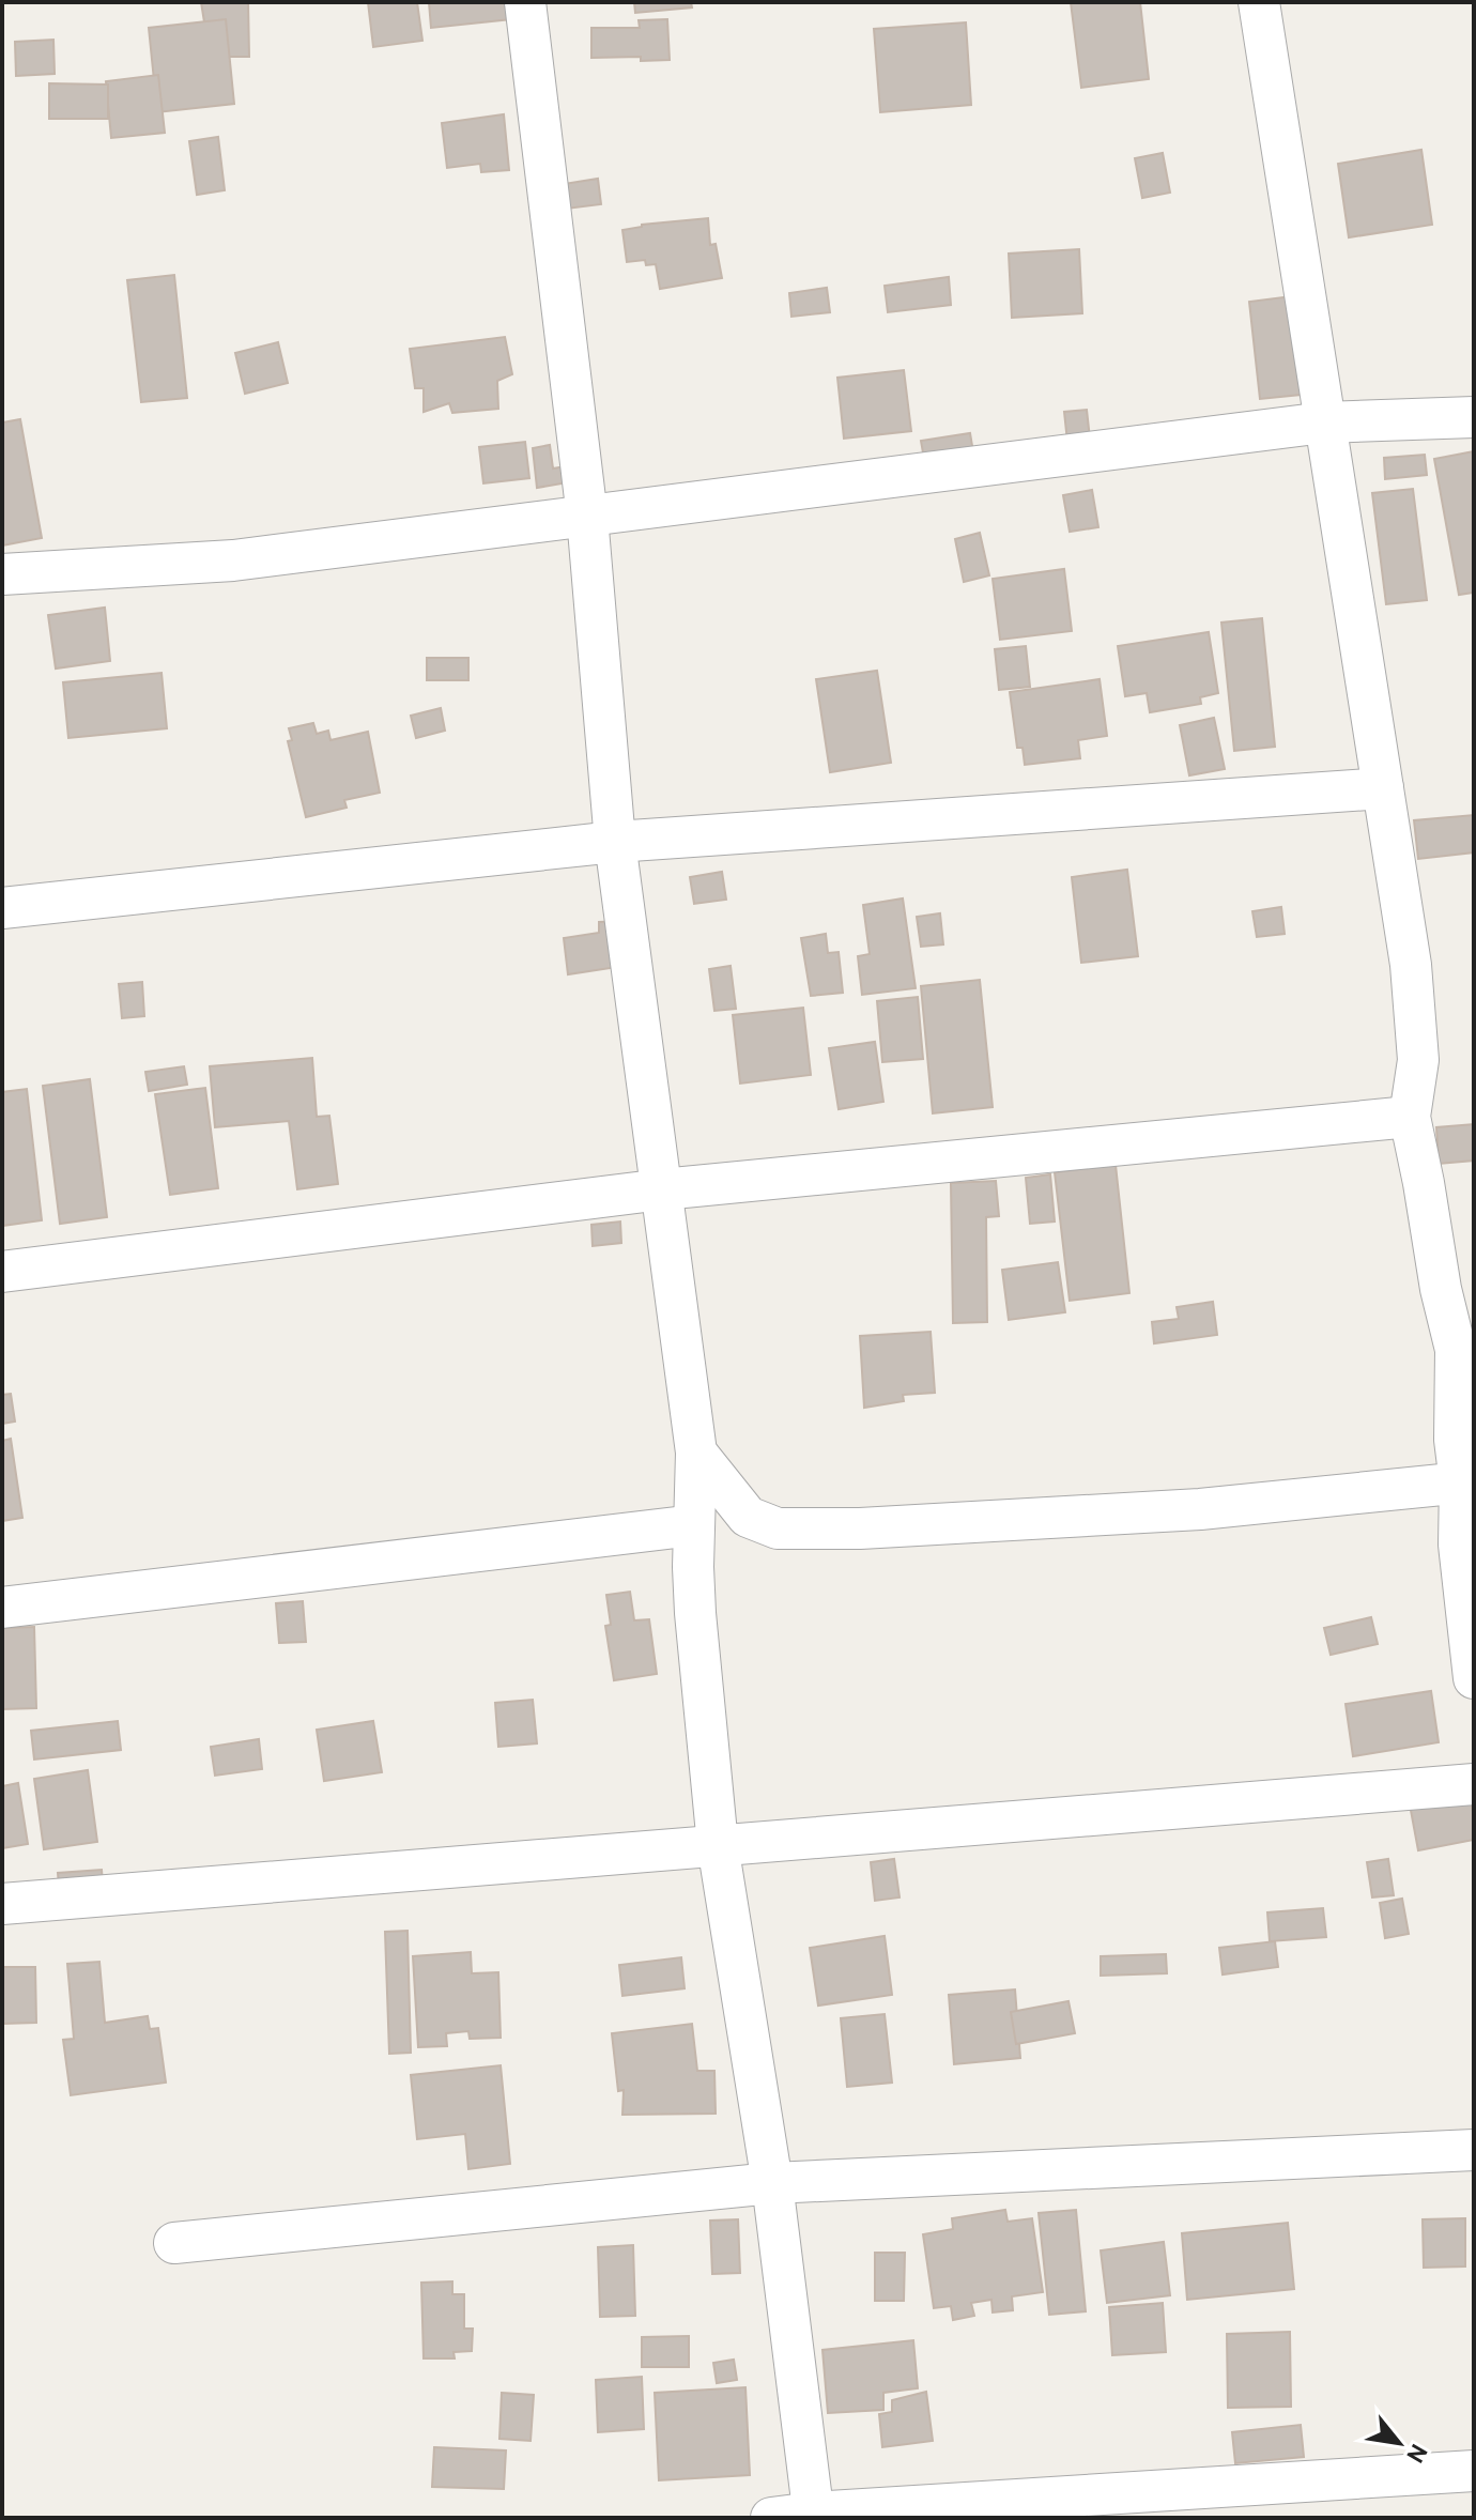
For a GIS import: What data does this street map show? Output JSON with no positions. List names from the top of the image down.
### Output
{
  "north": "bottom right"
}
